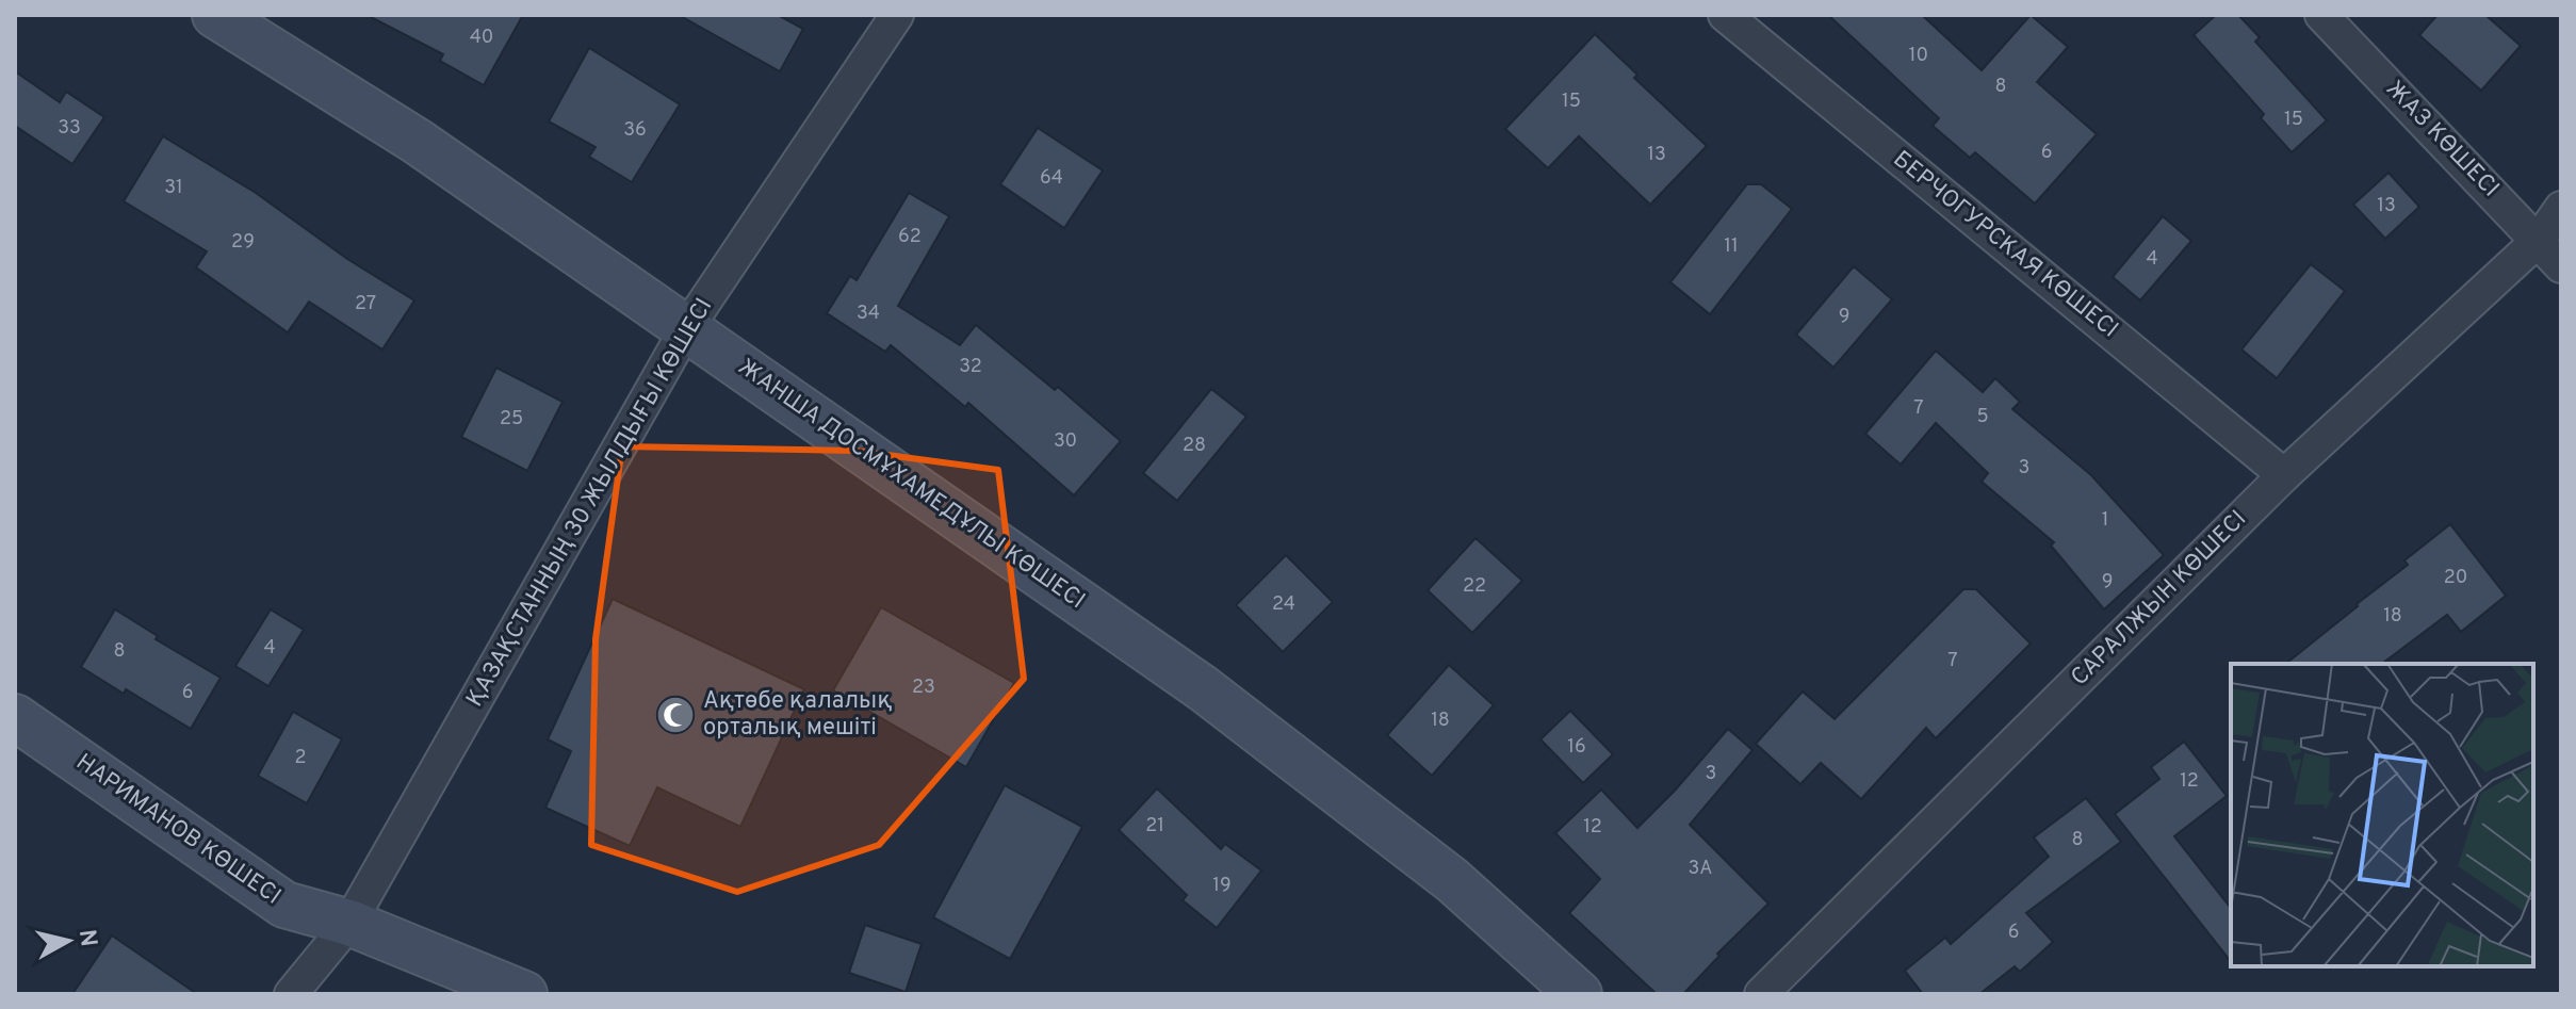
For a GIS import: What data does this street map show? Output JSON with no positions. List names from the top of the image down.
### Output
{
  "streets": {
    "street": [
      "ЖАЗ КӨШЕСІ",
      "БЕРЧОГУРСКАЯ КӨШЕСІ",
      "ЖАНША ДОСМҰХАМЕДҰЛЫ КӨШЕСІ",
      "ҚАЗАҚСТАННЫҢ 30 ЖЫЛДЫҒЫ КӨШЕСІ",
      "САРАЛЖЫН КӨШЕСІ",
      "НАРИМАНОВ КӨШЕСІ"
    ]
  },
  "crossings": [
    ["ЖАЗ КӨШЕСІ", "САРАЛЖЫН КӨШЕСІ"],
    ["БЕРЧОГУРСКАЯ КӨШЕСІ", "САРАЛЖЫН КӨШЕСІ"],
    ["ЖАНША ДОСМҰХАМЕДҰЛЫ КӨШЕСІ", "ҚАЗАҚСТАННЫҢ 30 ЖЫЛДЫҒЫ КӨШЕСІ"],
    ["ҚАЗАҚСТАННЫҢ 30 ЖЫЛДЫҒЫ КӨШЕСІ", "НАРИМАНОВ КӨШЕСІ"]
  ],
  "places": {
    "mosque": ["Ақтөбе қалалық орталық мешіті"]
  },
  "house_numbers": [
    "40",
    "10",
    "8",
    "15",
    "15",
    "33",
    "36",
    "6",
    "13",
    "64",
    "31",
    "13",
    "62",
    "29",
    "11",
    "4",
    "27",
    "34",
    "9",
    "32",
    "7",
    "5",
    "25",
    "30",
    "28",
    "3",
    "1",
    "20",
    "9",
    "22",
    "24",
    "18",
    "4",
    "8",
    "7",
    "23",
    "6",
    "18",
    "16",
    "2",
    "3",
    "12",
    "21",
    "12",
    "8",
    "3А",
    "19",
    "6"
  ],
  "north": "right"
}
